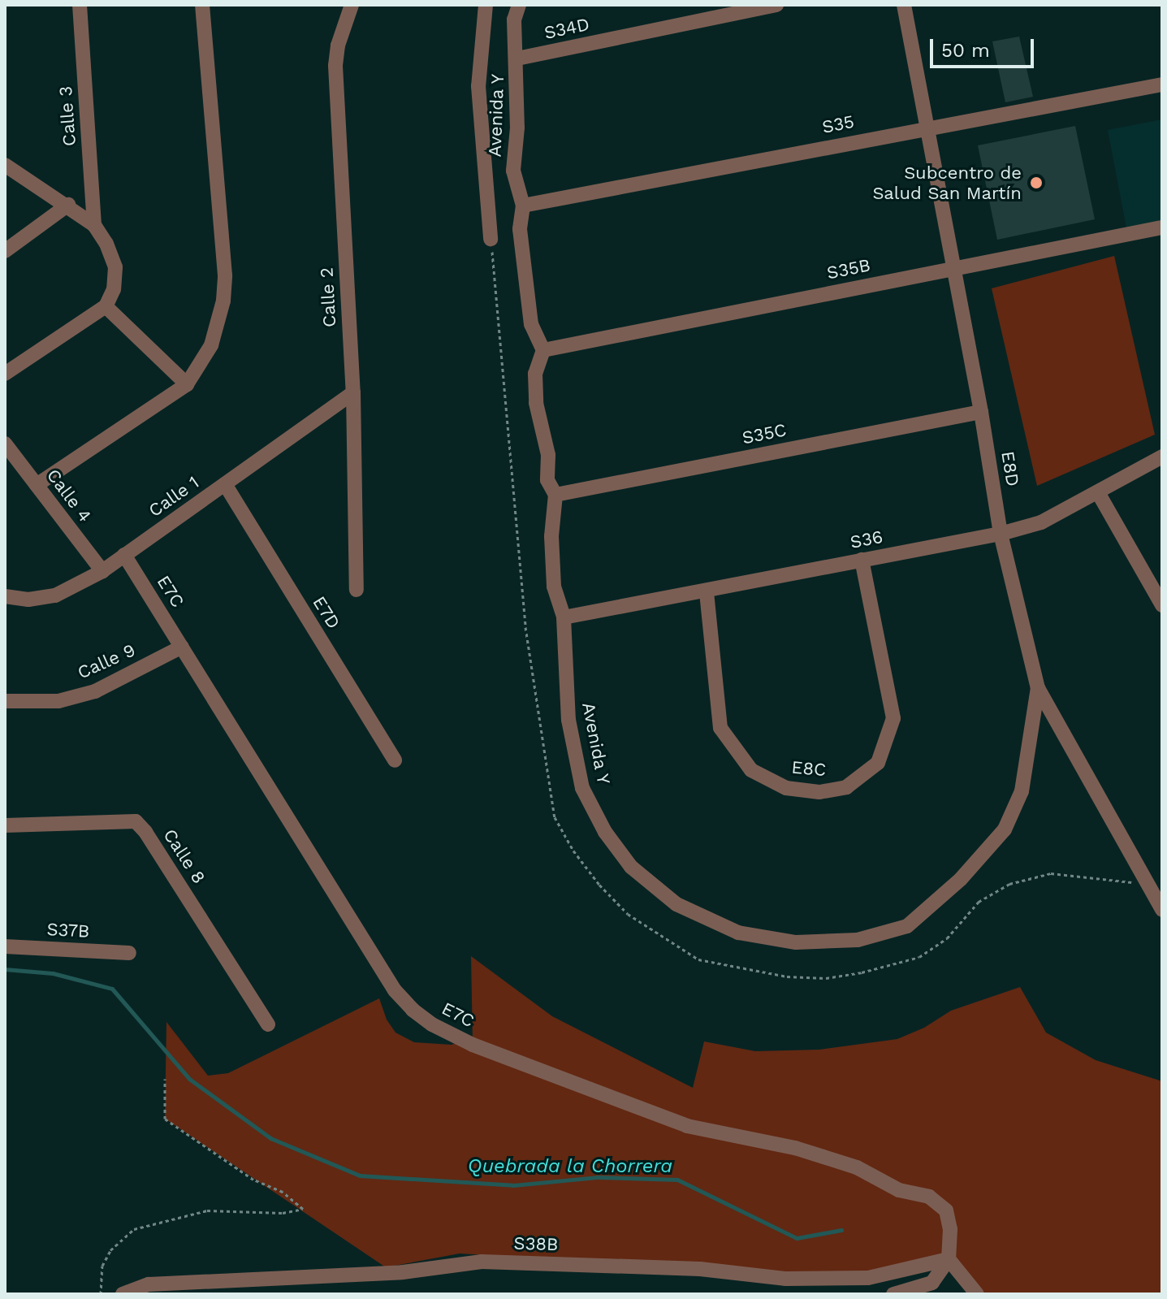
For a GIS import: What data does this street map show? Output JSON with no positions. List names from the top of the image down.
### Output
{
  "streets": {
    "street": [
      "S34D",
      "Avenida Y",
      "Calle 3",
      "S35",
      "S35B",
      "Calle 2",
      "S35C",
      "E8D",
      "Calle 4",
      "Calle 1",
      "S36",
      "E7C",
      "E7D",
      "Calle 9",
      "E8C",
      "Calle 8",
      "S37B",
      "S38B"
    ]
  },
  "crossings": [
    ["S34D", "Avenida Y"],
    ["Avenida Y", "S35"],
    ["Avenida Y", "S35B"],
    ["Avenida Y", "S35C"],
    ["Avenida Y", "E8D"],
    ["Avenida Y", "S36"],
    ["S35", "E8D"],
    ["S35B", "E8D"],
    ["Calle 2", "Calle 1"],
    ["S35C", "E8D"],
    ["E8D", "S36"],
    ["Calle 4", "Calle 1"],
    ["Calle 1", "E7C"],
    ["Calle 1", "E7D"],
    ["S36", "E8C"],
    ["E7C", "Calle 9"],
    ["E7C", "S38B"]
  ],
  "water": ["Quebrada la Chorrera"],
  "places": ["Subcentro de Salud San Martín"],
  "scale_bar": "50 m"
}
